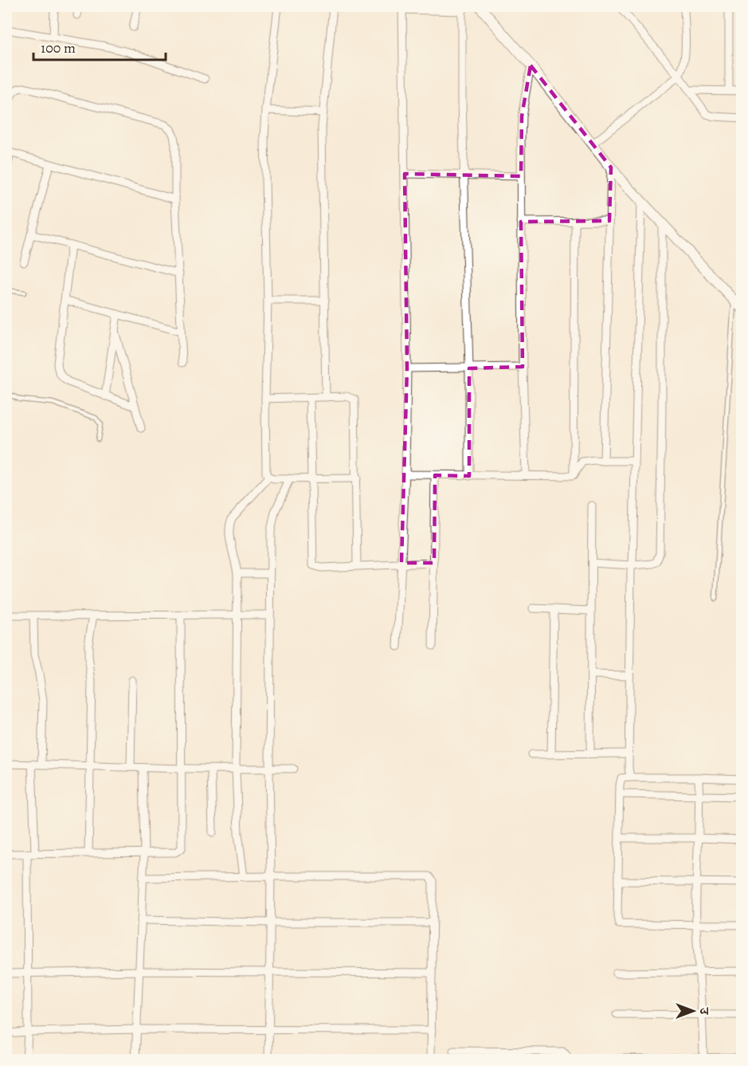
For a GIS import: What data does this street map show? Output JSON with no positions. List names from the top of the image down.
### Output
{
  "scale_bar": "100 m",
  "north": "right"
}
